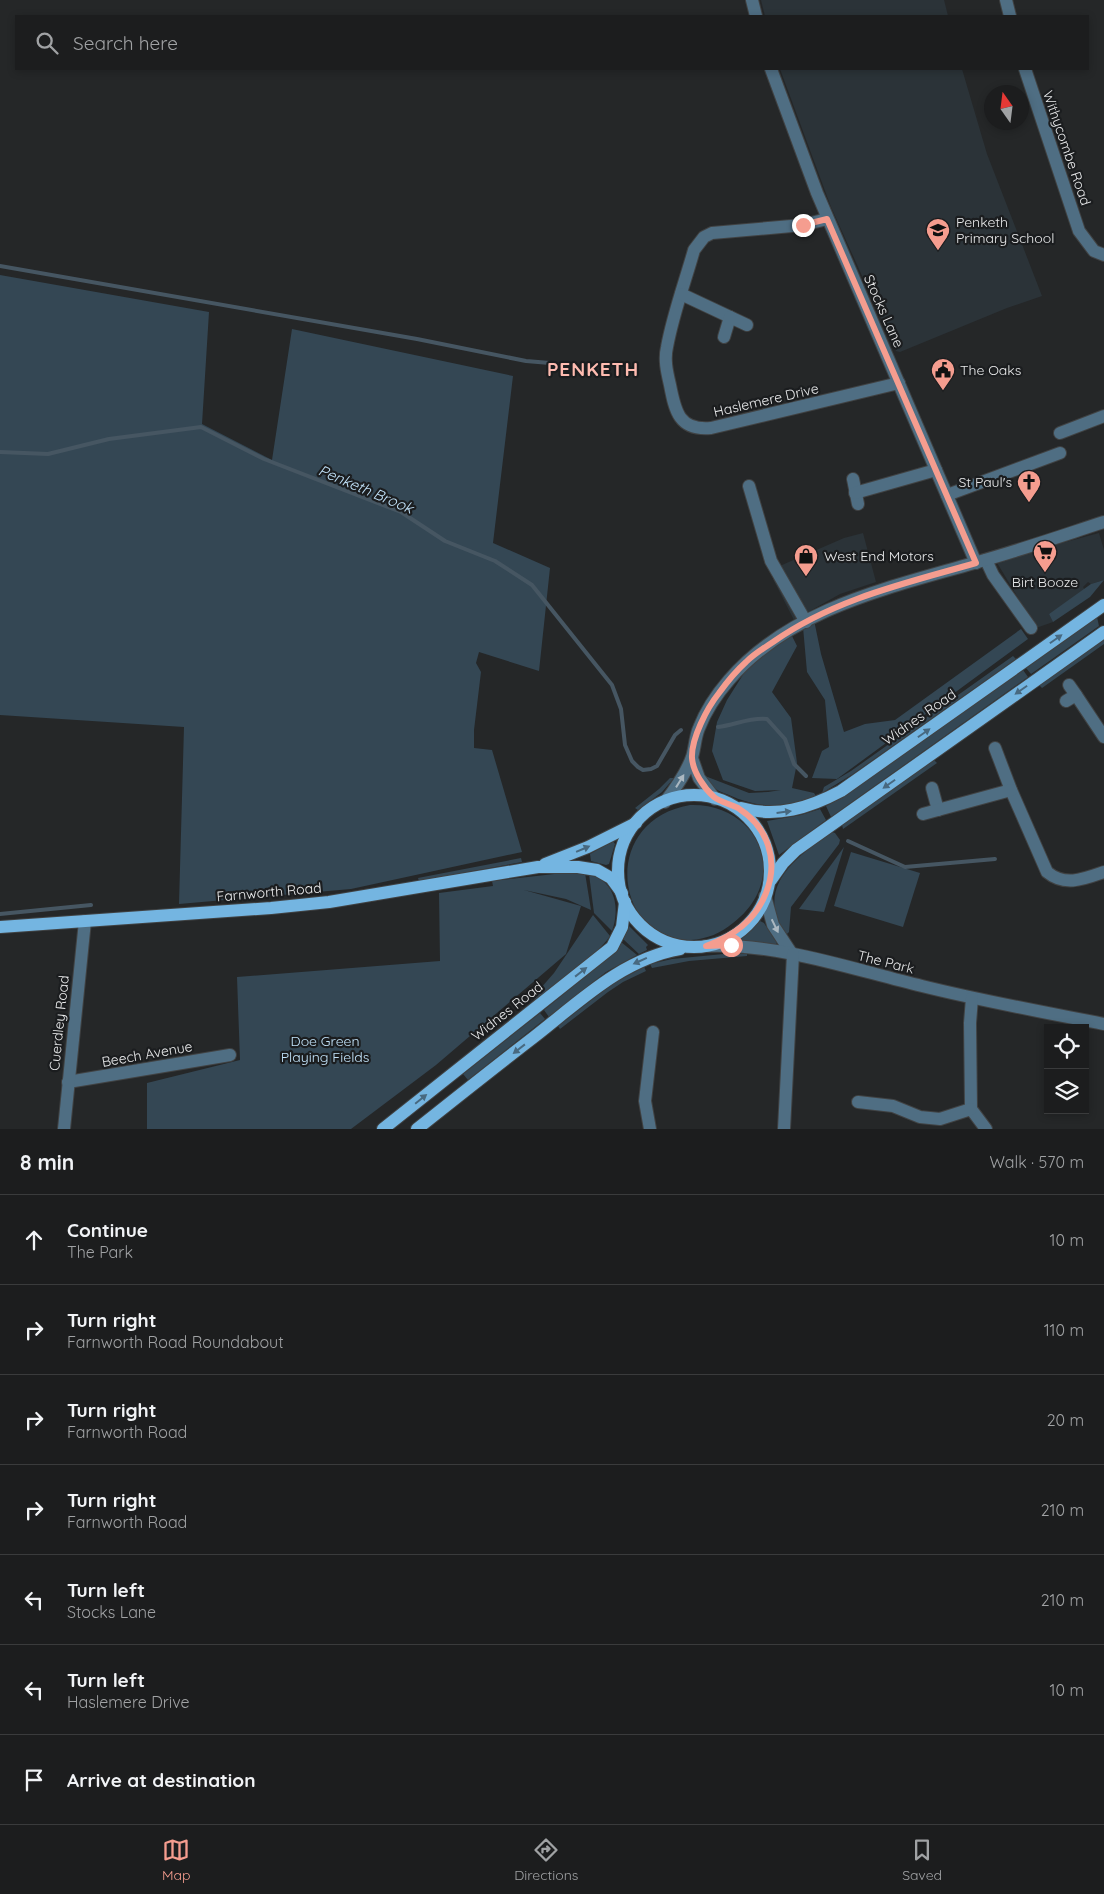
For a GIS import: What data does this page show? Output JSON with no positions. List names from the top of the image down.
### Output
{
  "streets": {
    "main road": ["Widnes Road", "Farnworth Road"],
    "street": [
      "Withycombe Road",
      "Stocks Lane",
      "Haslemere Drive",
      "The Park",
      "Cuerdley Road",
      "Beech Avenue"
    ]
  },
  "crossings": [
    ["Stocks Lane", "Haslemere Drive"],
    ["Widnes Road", "Farnworth Road"],
    ["Widnes Road", "The Park"],
    ["Farnworth Road", "The Park"],
    ["Farnworth Road", "Cuerdley Road"],
    ["Cuerdley Road", "Beech Avenue"]
  ],
  "districts": ["PENKETH"],
  "water": ["Penketh Brook"],
  "parks": ["Doe Green Playing Fields"],
  "places": {
    "school or university": ["Penketh Primary School"],
    "public building": ["The Oaks"],
    "church": ["St Paul's"],
    "supermarket": ["Birt Booze"],
    "shop": ["West End Motors"]
  },
  "north": "top",
  "page": {
    "search": "Search here",
    "heading": ["8 min", "Walk · 570 m"],
    "list": [
      ["Continue", "The Park", "10 m"],
      ["Turn right", "Farnworth Road Roundabout", "110 m"],
      ["Turn right", "Farnworth Road", "20 m"],
      ["Turn right", "Farnworth Road", "210 m"],
      ["Turn left", "Stocks Lane", "210 m"],
      ["Turn left", "Haslemere Drive", "10 m"],
      "Arrive at destination"
    ],
    "nav": ["Map", "Directions", "Saved"]
  }
}
